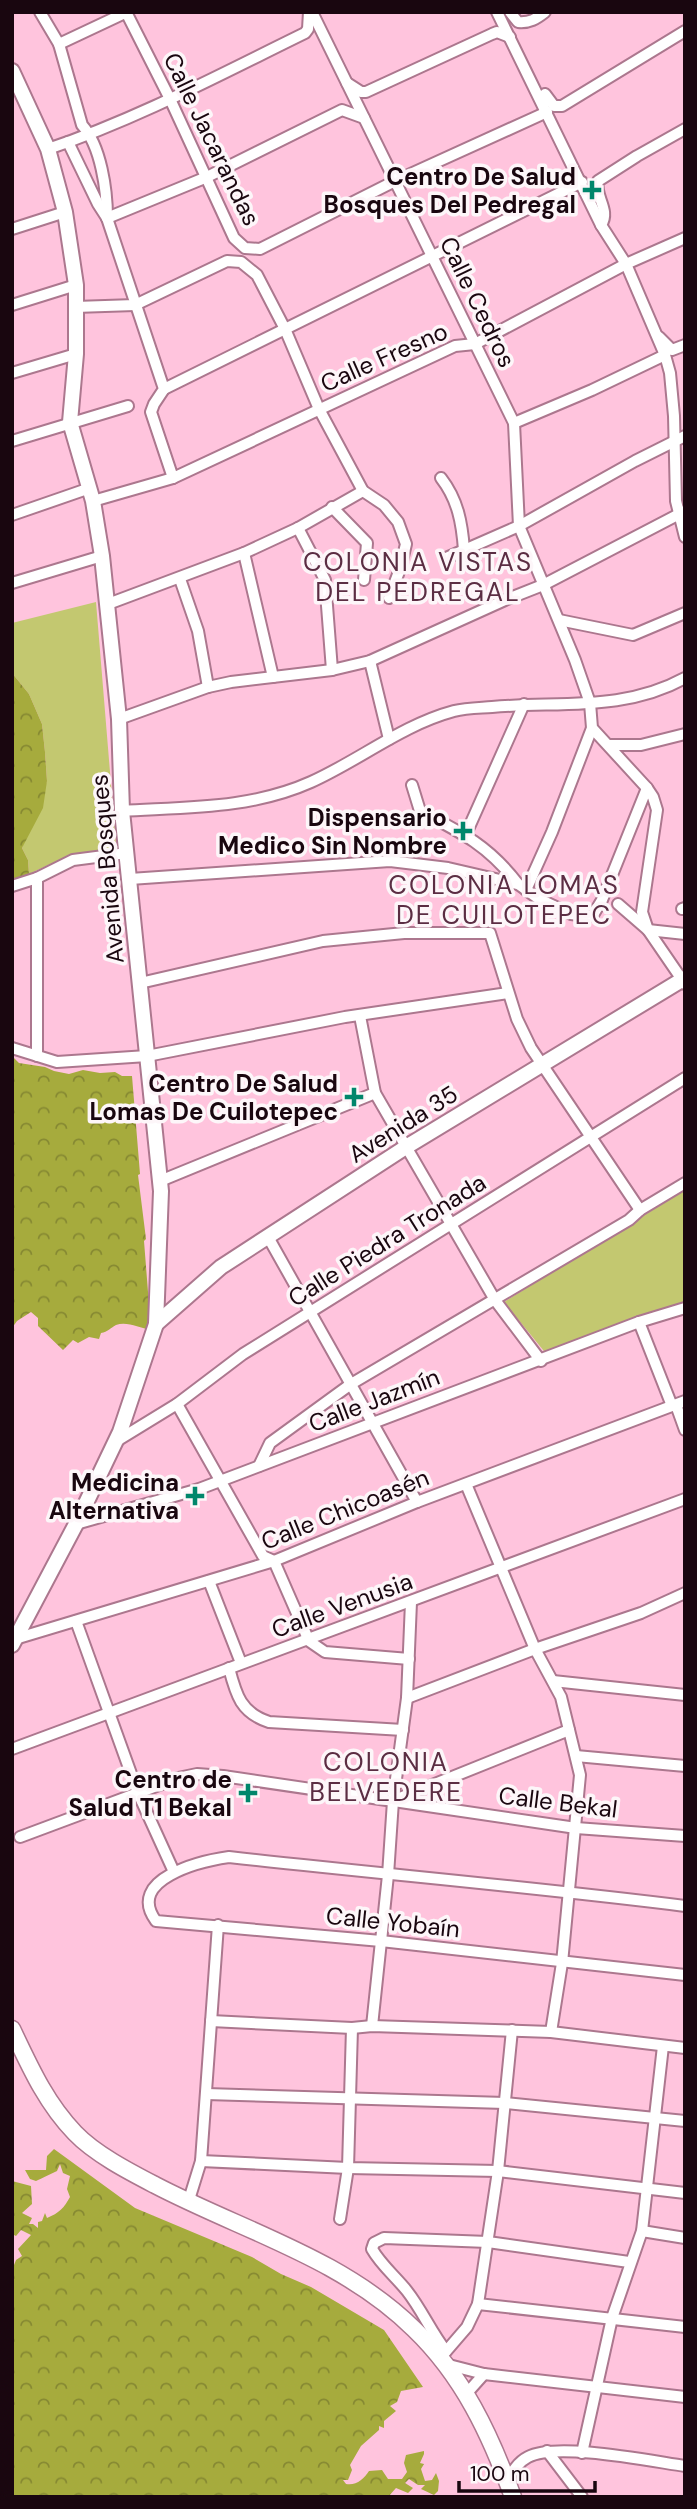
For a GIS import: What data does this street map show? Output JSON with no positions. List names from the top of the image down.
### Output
{
  "streets": {
    "street": [
      "Calle Jacarandas",
      "Calle Cedros",
      "Calle Fresno",
      "Avenida Bosques",
      "Avenida 35",
      "Calle Piedra Tronada",
      "Calle Jazmín",
      "Calle Chicoasén",
      "Calle Venusia",
      "Calle Bekal",
      "Calle Yobaín"
    ]
  },
  "crossings": [
    ["Calle Jacarandas", "Calle Cedros"],
    ["Calle Jacarandas", "Calle Fresno"],
    ["Calle Jacarandas", "Avenida Bosques"],
    ["Calle Cedros", "Calle Fresno"],
    ["Calle Fresno", "Avenida Bosques"],
    ["Avenida Bosques", "Avenida 35"],
    ["Avenida Bosques", "Calle Piedra Tronada"],
    ["Avenida Bosques", "Calle Jazmín"],
    ["Avenida Bosques", "Calle Chicoasén"]
  ],
  "districts": ["COLONIA VISTAS DEL PEDREGAL", "COLONIA LOMAS DE CUILOTEPEC", "COLONIA BELVEDERE"],
  "places": {
    "health": [
      "Centro De Salud Bosques Del Pedregal",
      "Dispensario Medico Sin Nombre",
      "Centro De Salud Lomas De Cuilotepec",
      "Medicina Alternativa",
      "Centro de Salud T1 Bekal"
    ]
  },
  "scale_bar": "100 m"
}
